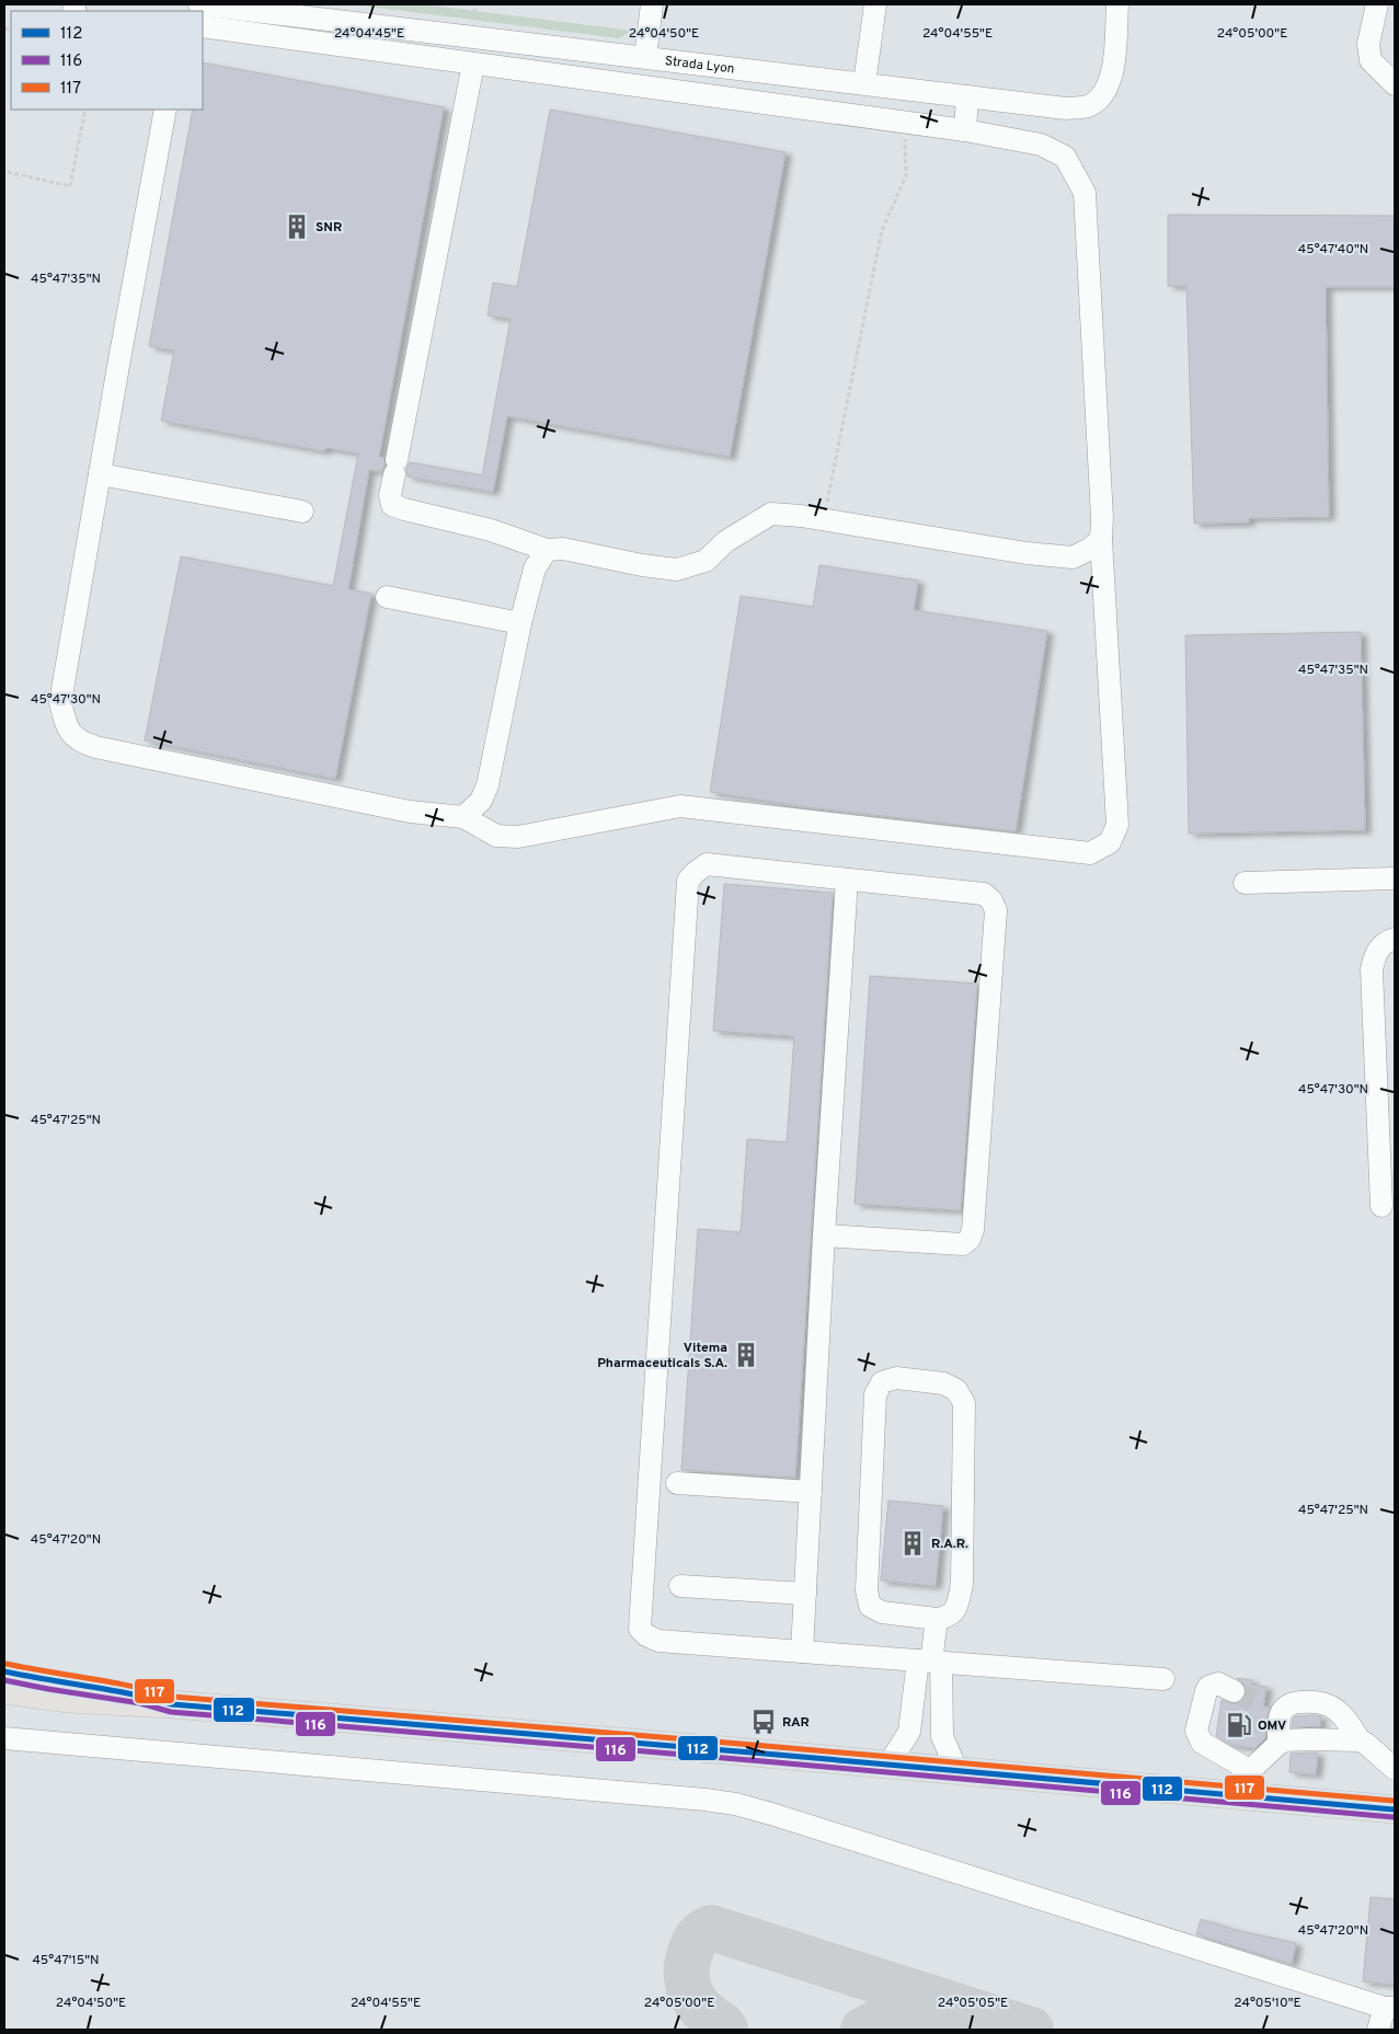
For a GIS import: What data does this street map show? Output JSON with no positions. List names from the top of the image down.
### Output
{
  "streets": {
    "street": ["Strada Lyon"]
  },
  "places": {
    "building": ["SNR", "Vitema Pharmaceuticals S.A.", "R.A.R."],
    "bus stop": ["RAR"],
    "fuel station": ["OMV"]
  },
  "lines": ["transit line 117", "transit line 112", "transit line 116"],
  "legend": ["112", "116", "117"],
  "coordinates": [
    "24°04'45\"E",
    "24°04'50\"E",
    "24°04'55\"E",
    "24°05'00\"E",
    "45°47'40\"N",
    "45°47'35\"N",
    "45°47'30\"N",
    "45°47'25\"N",
    "45°47'20\"N",
    "45°47'15\"N",
    "24°05'05\"E",
    "24°05'10\"E"
  ]
}
